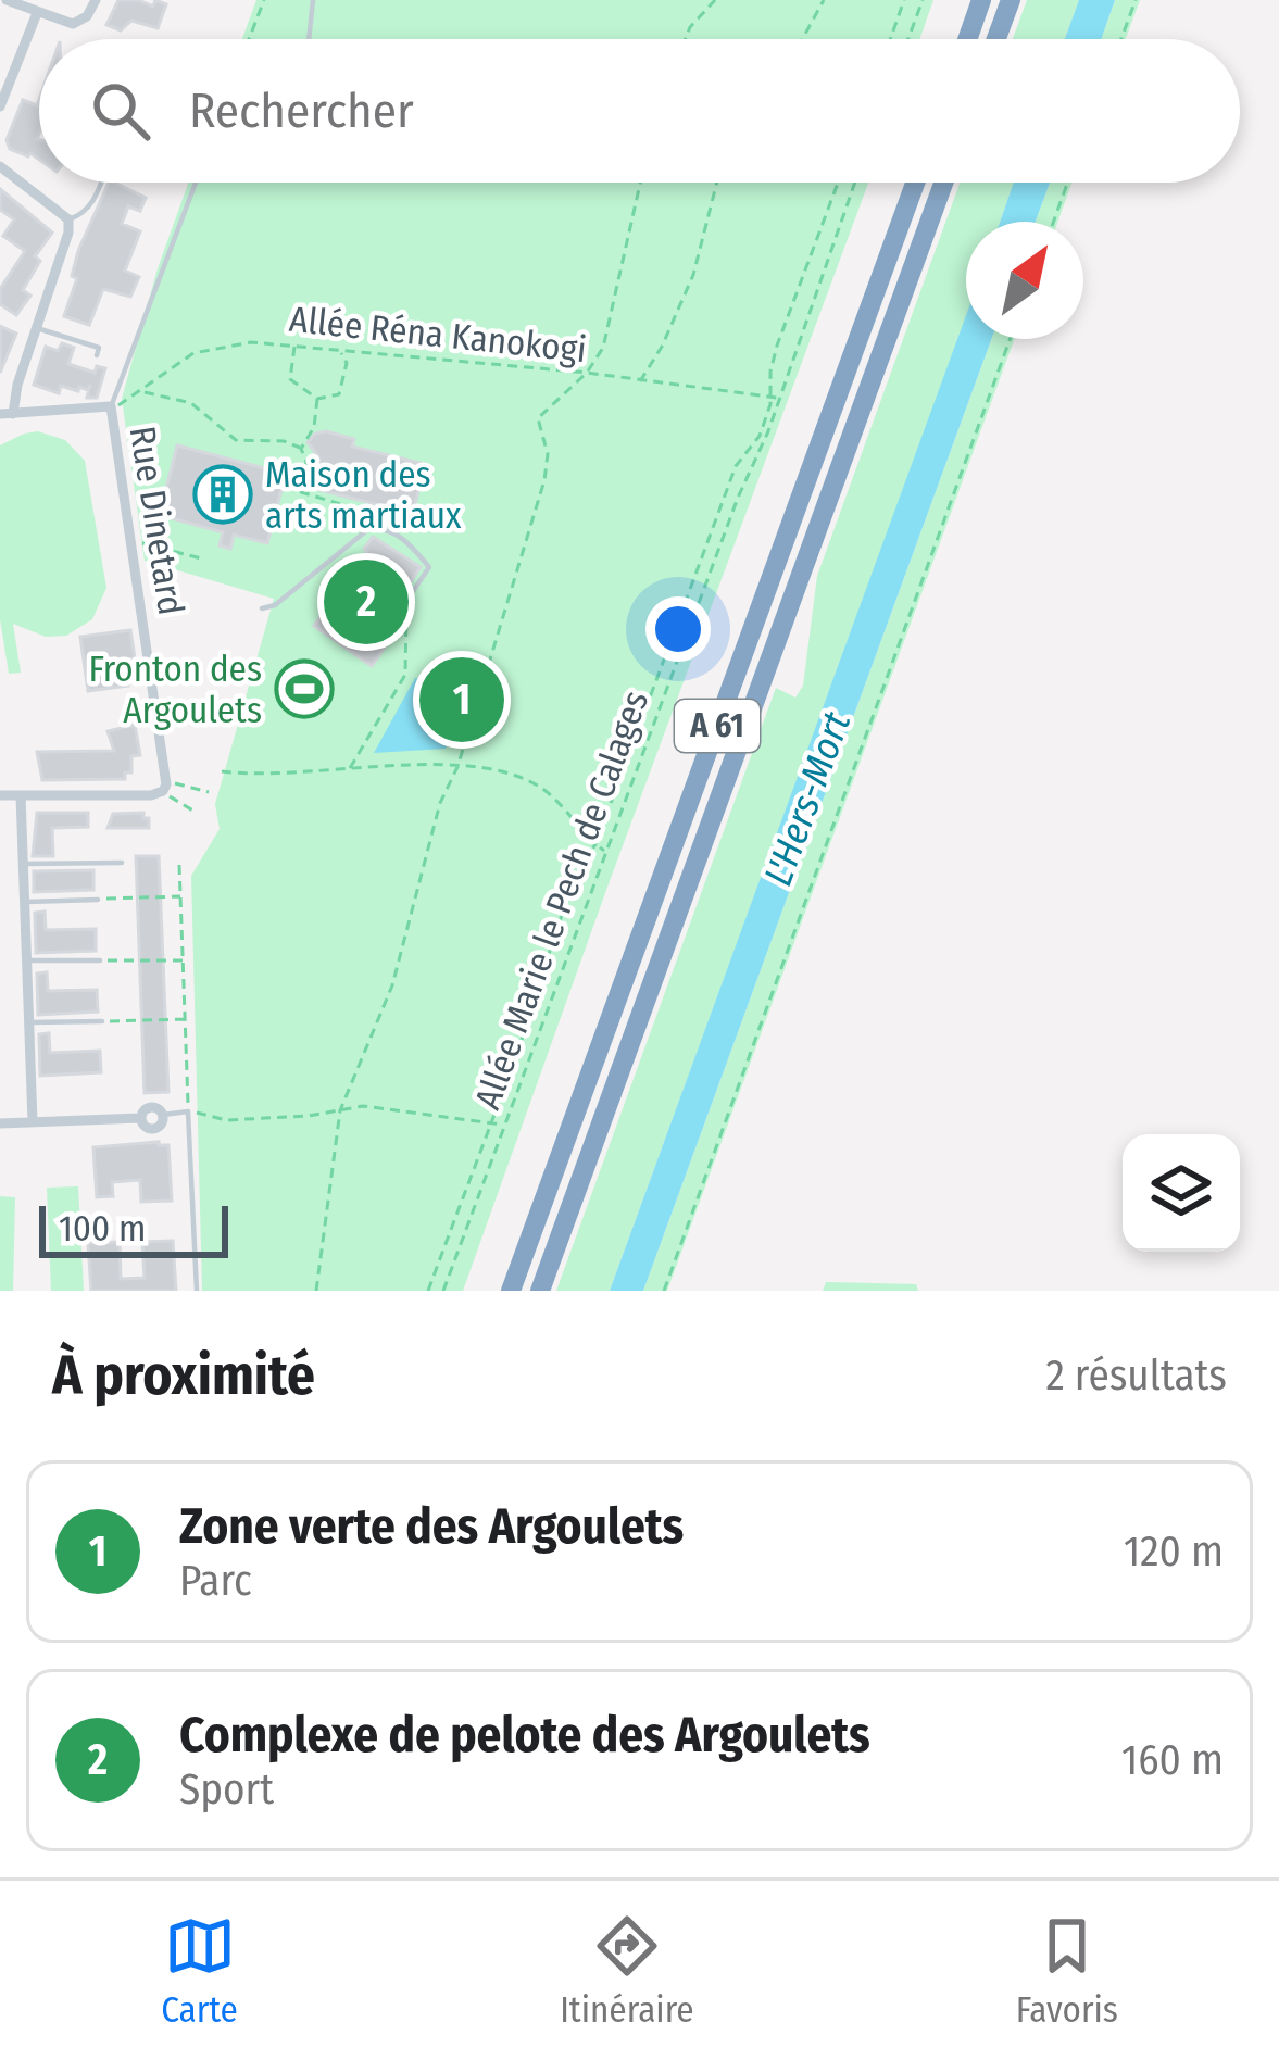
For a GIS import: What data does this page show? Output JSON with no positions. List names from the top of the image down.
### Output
{
  "streets": {
    "highway": ["A 61"],
    "street": ["Rue Dinetard"],
    "path": ["Allée Réna Kanokogi", "Allée Marie le Pech de Calages"]
  },
  "crossings": [
    ["Allée Réna Kanokogi", "Rue Dinetard"],
    ["Allée Réna Kanokogi", "Allée Marie le Pech de Calages"]
  ],
  "water": ["L'Hers-Mort"],
  "places": {
    "building": ["Maison des arts martiaux"],
    "sports": ["Fronton des Argoulets"]
  },
  "scale_bar": "100 m",
  "north": "top right",
  "page": {
    "search": "Rechercher",
    "pins": ["2", "1"],
    "scale": "100 m",
    "heading": ["À proximité", "2 résultats"],
    "list": [
      {
        "mark": "1",
        "name": "Zone verte des Argoulets",
        "note": "Parc",
        "value": "120 m"
      },
      {
        "mark": "2",
        "name": "Complexe de pelote des Argoulets",
        "note": "Sport",
        "value": "160 m"
      }
    ],
    "nav": ["Carte", "Itinéraire", "Favoris"]
  }
}
